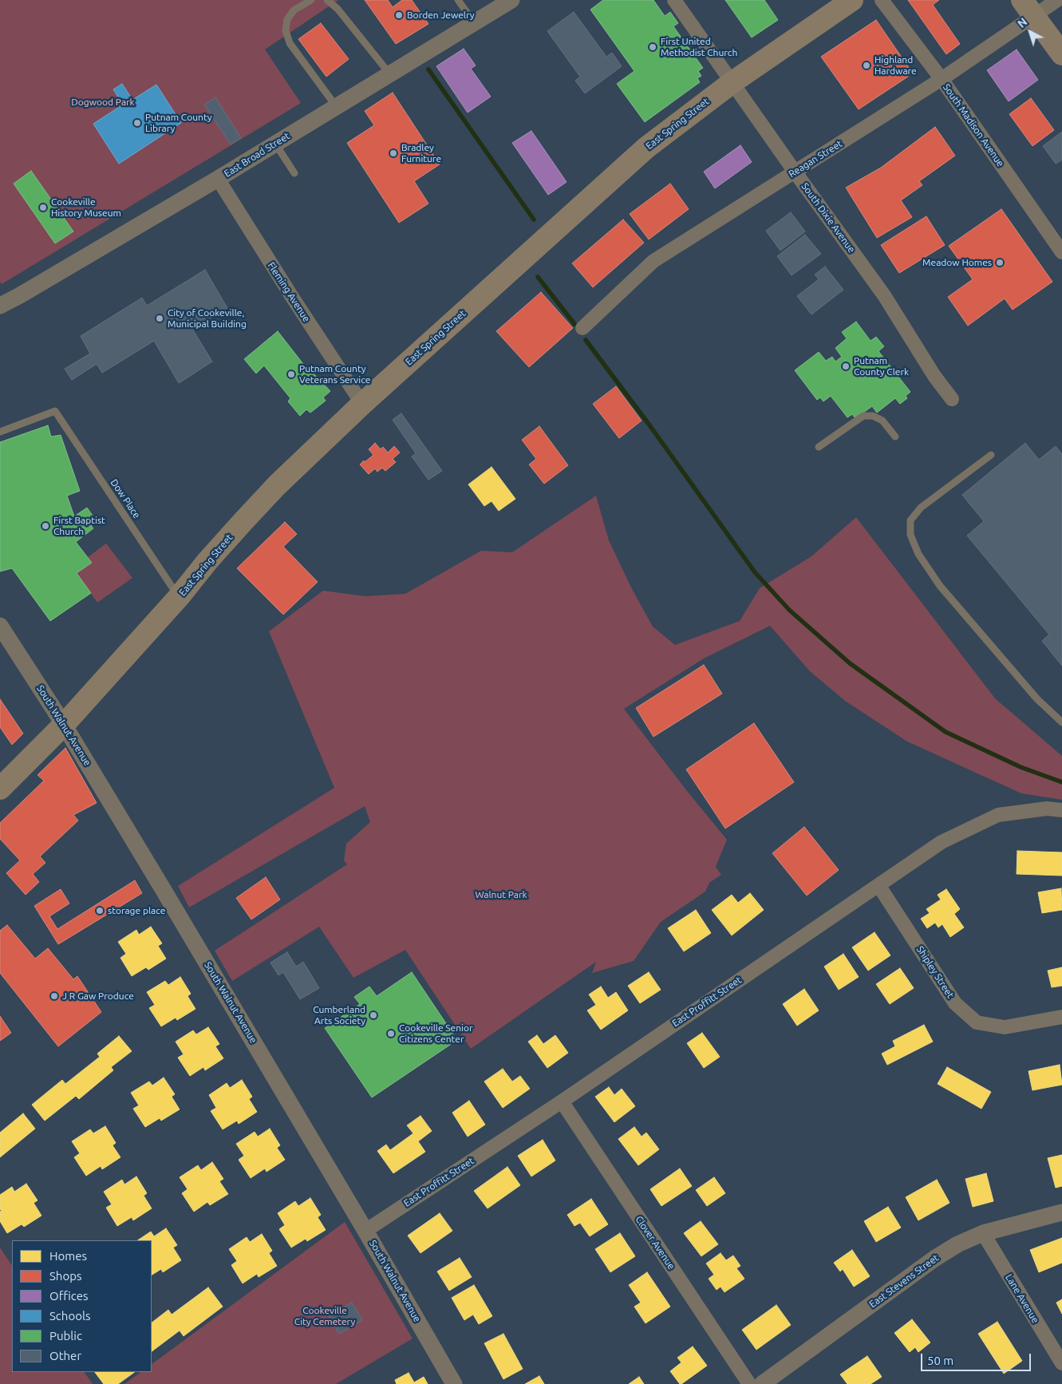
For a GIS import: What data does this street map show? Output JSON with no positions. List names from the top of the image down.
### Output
{
  "streets": {
    "main road": ["East Spring Street"],
    "street": [
      "South Madison Avenue",
      "East Broad Street",
      "Reagan Street",
      "South Dixie Avenue",
      "Fleming Avenue",
      "South Walnut Avenue",
      "Shipley Street",
      "East Proffitt Street",
      "Clover Avenue",
      "East Stevens Street",
      "Lane Avenue"
    ],
    "lane": ["Dow Place"]
  },
  "crossings": [
    ["East Spring Street", "South Dixie Avenue"],
    ["East Spring Street", "Fleming Avenue"],
    ["East Spring Street", "Dow Place"],
    ["East Spring Street", "South Walnut Avenue"],
    ["South Madison Avenue", "Reagan Street"],
    ["East Broad Street", "Fleming Avenue"],
    ["Reagan Street", "South Dixie Avenue"],
    ["South Walnut Avenue", "East Proffitt Street"],
    ["Shipley Street", "East Proffitt Street"],
    ["East Proffitt Street", "Clover Avenue"],
    ["East Stevens Street", "Lane Avenue"]
  ],
  "parks": ["Dogwood Park", "Walnut Park", "Cookeville City Cemetery"],
  "places": [
    "Borden Jewelry",
    "First United Methodist Church",
    "Highland Hardware",
    "Putnam County Library",
    "Bradley Furniture",
    "Cookeville History Museum",
    "Meadow Homes",
    "City of Cookeville, Municipal Building",
    "Putnam County Clerk",
    "Putnam County Veterans Service",
    "First Baptist Church",
    "storage place",
    "J R Gaw Produce",
    "Cumberland Arts Society",
    "Cookeville Senior Citizens Center"
  ],
  "legend": [
    "Homes",
    "Shops",
    "Offices",
    "Schools",
    "Public",
    "Other"
  ],
  "scale_bar": "50 m",
  "north": "top left"
}
